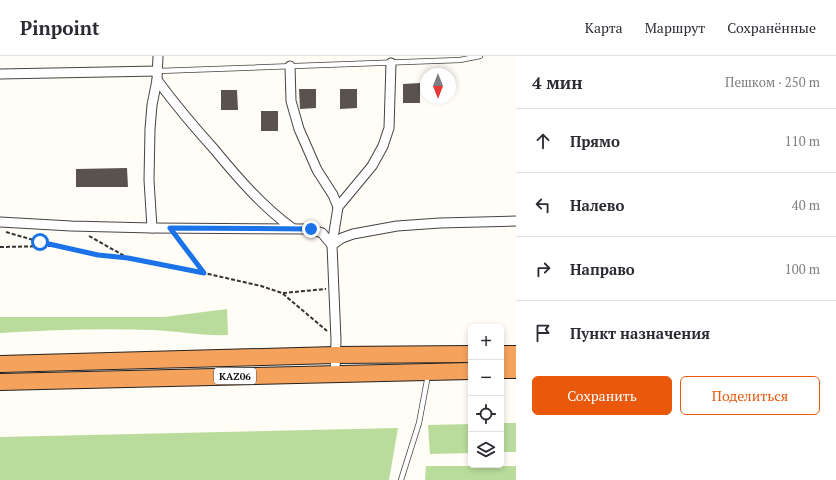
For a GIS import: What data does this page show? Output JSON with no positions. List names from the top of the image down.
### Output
{
  "streets": {
    "highway": ["KАZ06"]
  },
  "north": "bottom",
  "page": {
    "header": "Pinpoint",
    "nav": ["Карта", "Маршрут", "Сохранённые"],
    "heading": ["4 мин", "Пешком · 250 m"],
    "list": [
      ["Прямо", "110 m"],
      ["Налево", "40 m"],
      ["Направо", "100 m"],
      "Пункт назначения"
    ],
    "map_buttons": ["+", "−"],
    "buttons": ["Сохранить", "Поделиться"]
  }
}
